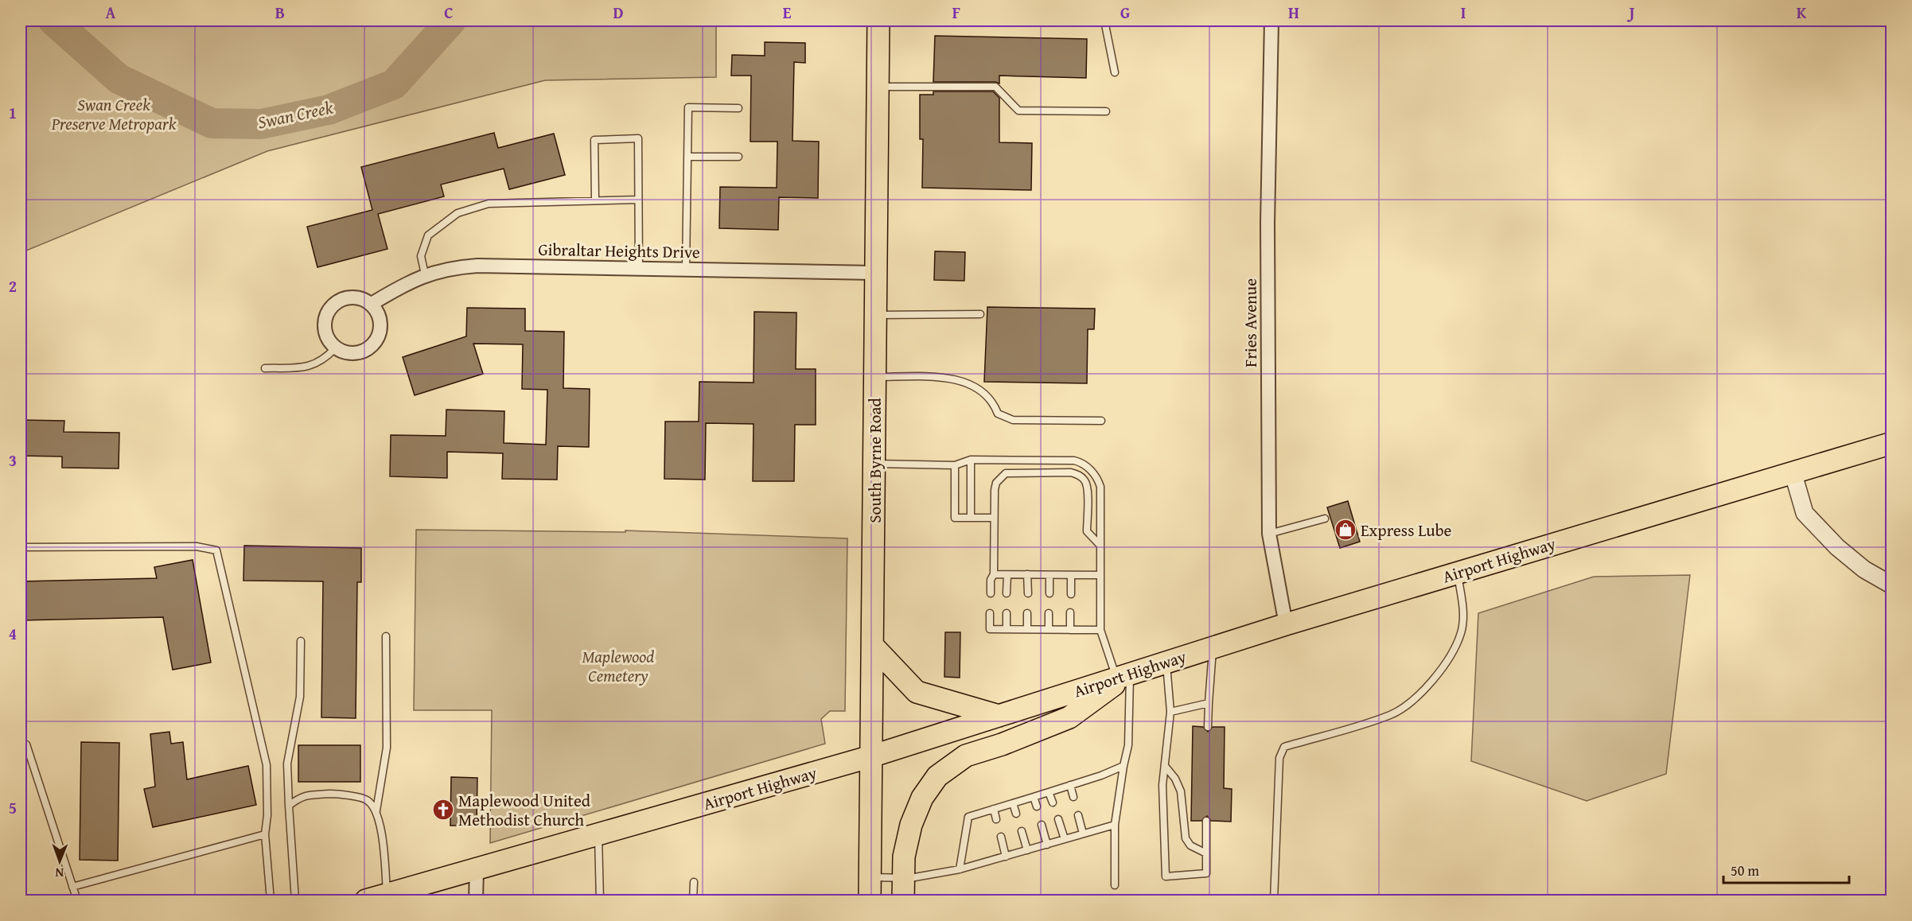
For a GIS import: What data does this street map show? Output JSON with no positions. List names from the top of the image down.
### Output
{
  "streets": {
    "main road": ["South Byrne Road", "Airport Highway"],
    "street": ["Gibraltar Heights Drive", "Fries Avenue"]
  },
  "crossings": [
    ["Gibraltar Heights Drive", "South Byrne Road"],
    ["Fries Avenue", "Airport Highway"],
    ["South Byrne Road", "Airport Highway"]
  ],
  "water": ["Swan Creek"],
  "parks": ["Swan Creek Preserve Metropark", "Maplewood Cemetery"],
  "places": {
    "shop": ["Express Lube"],
    "church": ["Maplewood United Methodist Church"]
  },
  "scale_bar": "50 m",
  "north": "bottom",
  "grid": {
    "columns": [
      "A",
      "B",
      "C",
      "D",
      "E",
      "F",
      "G",
      "H",
      "I",
      "J",
      "K"
    ],
    "rows": [
      "1",
      "2",
      "3",
      "4",
      "5"
    ]
  }
}
